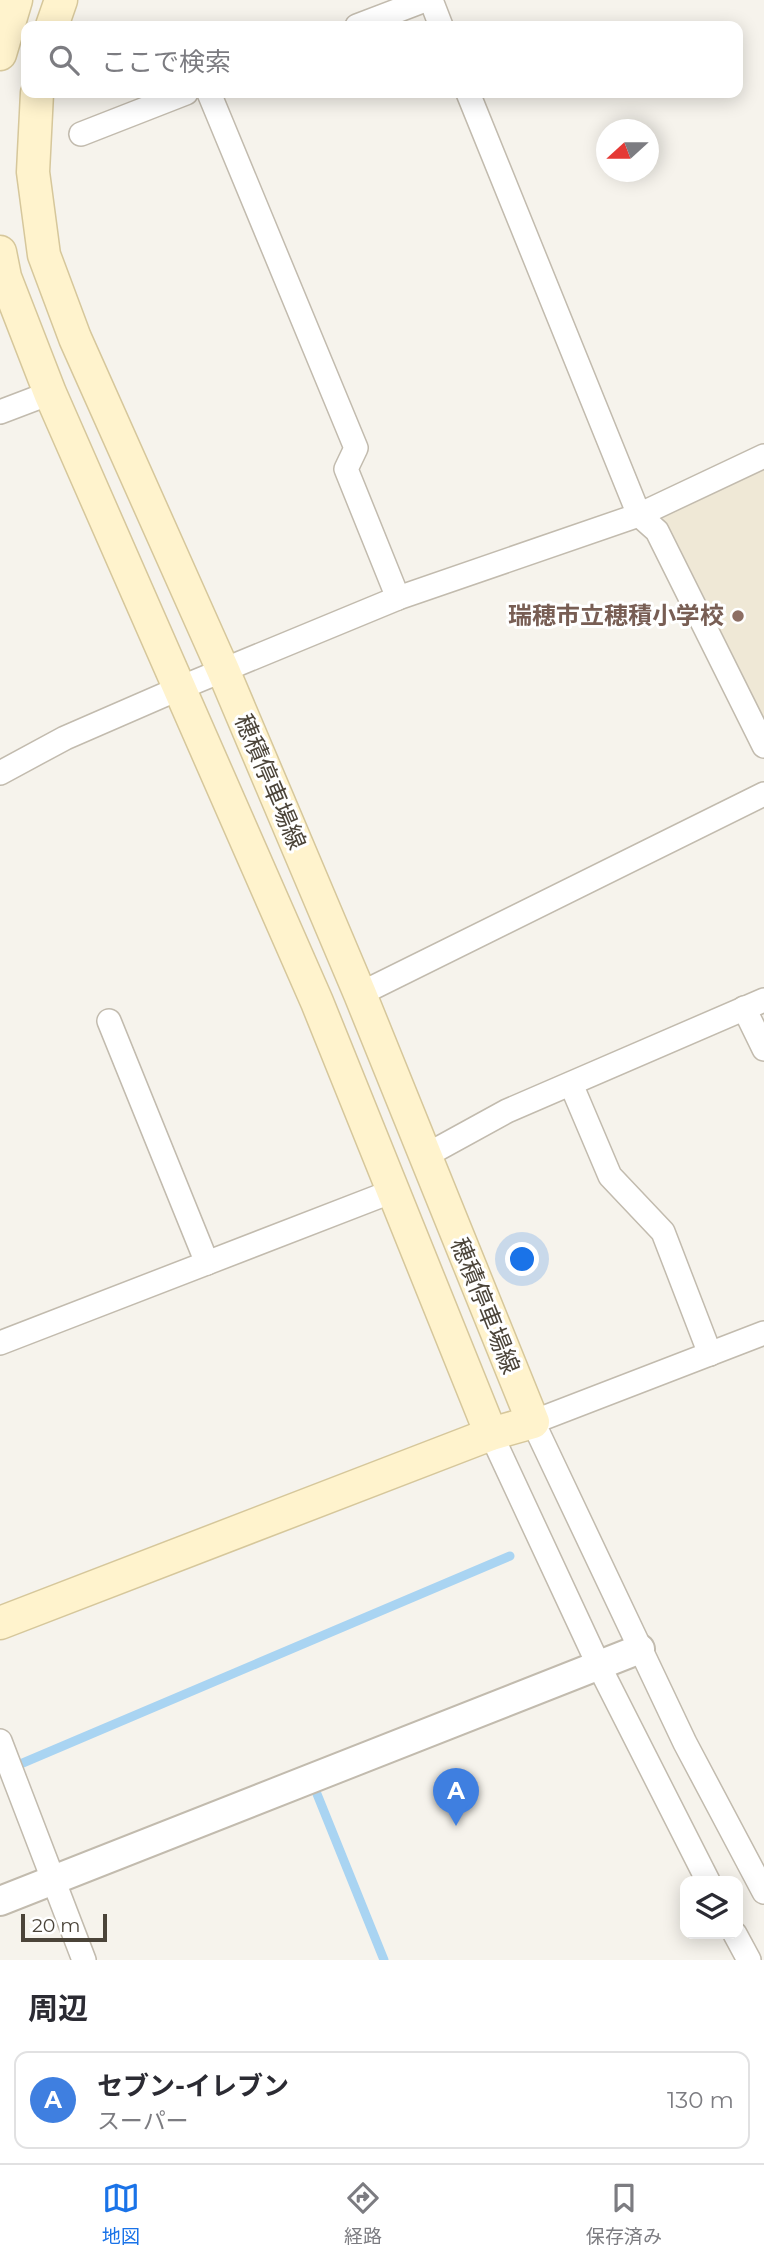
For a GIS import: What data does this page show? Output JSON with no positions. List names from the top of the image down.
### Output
{
  "streets": {
    "main road": ["穂積停車場線"]
  },
  "places": ["瑞穂市立穂積小学校"],
  "scale_bar": "20 m",
  "north": "left",
  "page": {
    "search": "ここで検索",
    "pins": "A",
    "scale": "20 m",
    "heading": "周辺",
    "list": [
      {
        "mark": "A",
        "name": "セブン-イレブン",
        "note": "スーパー",
        "value": "130 m"
      }
    ],
    "nav": ["地図", "経路", "保存済み"]
  }
}
